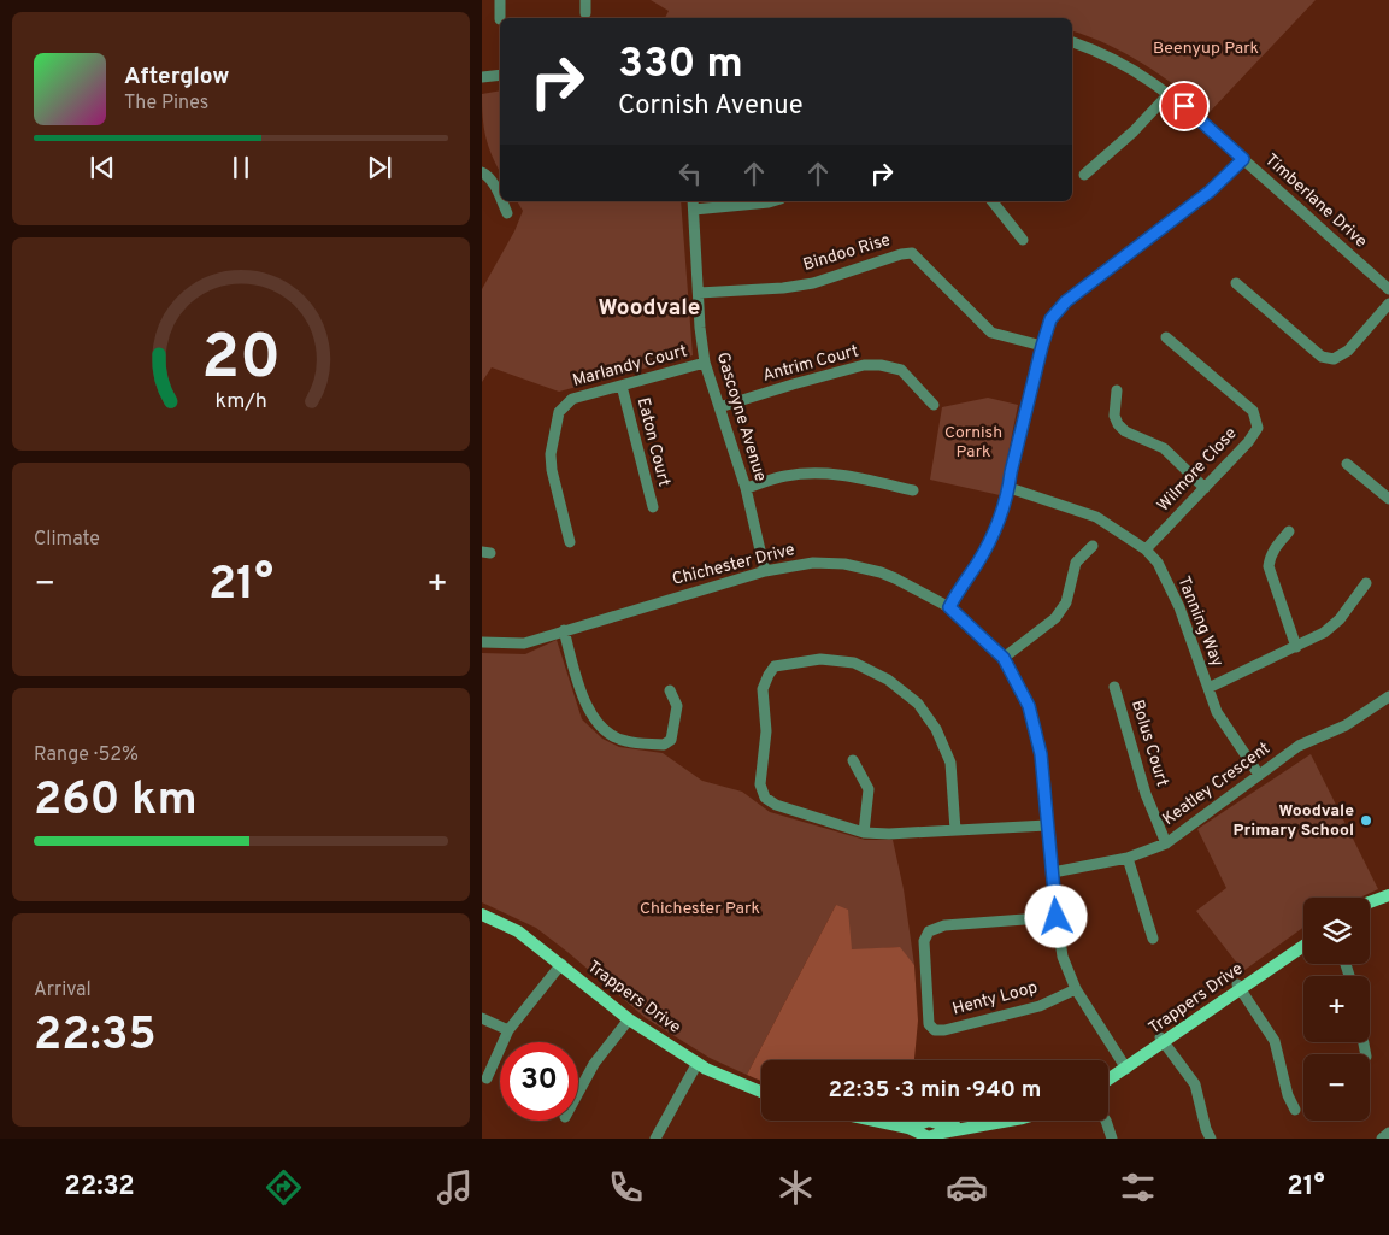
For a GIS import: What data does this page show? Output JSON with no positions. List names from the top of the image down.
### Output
{
  "streets": {
    "main road": ["Trappers Drive"],
    "street": [
      "Timberlane Drive",
      "Bindoo Rise",
      "Antrim Court",
      "Marlandy Court",
      "Gascoyne Avenue",
      "Eaton Court",
      "Wilmore Close",
      "Chichester Drive",
      "Tanning Way",
      "Bolus Court",
      "Keatley Crescent",
      "Henty Loop"
    ]
  },
  "crossings": [
    ["Bindoo Rise", "Gascoyne Avenue"],
    ["Antrim Court", "Gascoyne Avenue"],
    ["Marlandy Court", "Gascoyne Avenue"],
    ["Marlandy Court", "Eaton Court"],
    ["Gascoyne Avenue", "Chichester Drive"],
    ["Wilmore Close", "Tanning Way"],
    ["Chichester Drive", "Keatley Crescent"],
    ["Chichester Drive", "Trappers Drive"],
    ["Chichester Drive", "Henty Loop"],
    ["Tanning Way", "Keatley Crescent"],
    ["Bolus Court", "Keatley Crescent"]
  ],
  "districts": ["Woodvale"],
  "parks": ["Beenyup Park", "Cornish Park", "Chichester Park"],
  "places": ["Woodvale Primary School"],
  "page": {
    "turn": ["330 m", "Cornish Avenue"],
    "song": ["Afterglow", "The Pines"],
    "tile": [
      "Climate",
      ["Range · 52%", "260 km"],
      ["Arrival", "22:35"]
    ],
    "heat": ["−", "21°", "+"],
    "map_buttons": ["+", "−"],
    "limit": "30",
    "trip": "22:35 · 3 min · 940 m",
    "tabs": ["22:32", "21°"],
    "gauge": ["20", "km/h"]
  }
}
